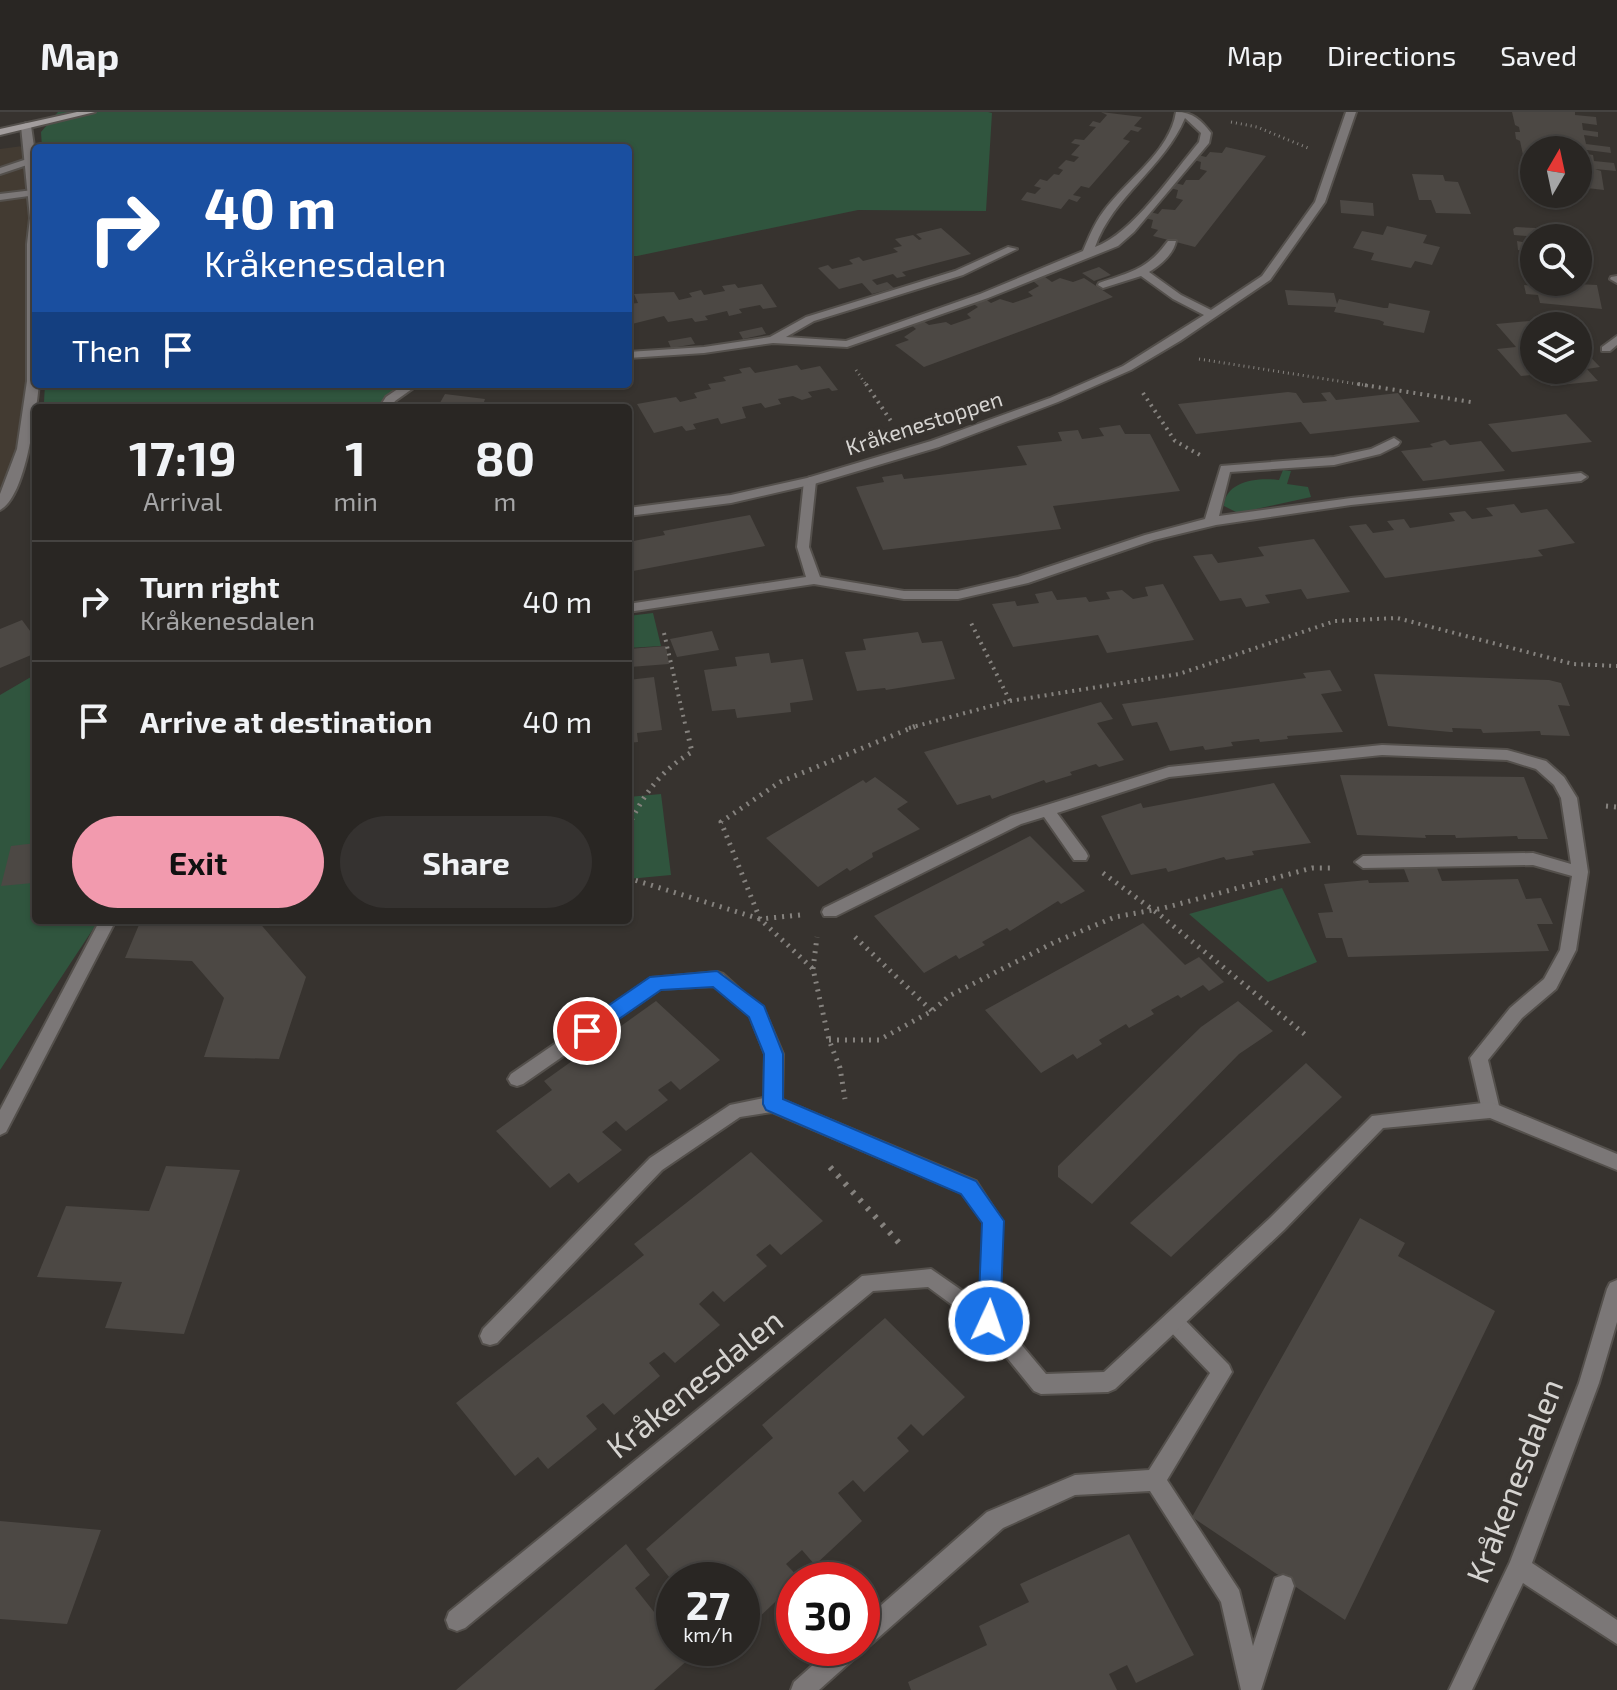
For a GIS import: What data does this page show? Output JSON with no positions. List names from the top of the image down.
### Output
{
  "streets": {
    "street": ["Kråkenestoppen", "Kråkenesdalen"]
  },
  "north": "top",
  "page": {
    "header": "Map",
    "nav": ["Map", "Directions", "Saved"],
    "turn": ["40 m", "Kråkenesdalen"],
    "then": "Then",
    "eta": [
      "17:19",
      "Arrival",
      "1",
      "min",
      "80",
      "m"
    ],
    "list": [
      {
        "name": "Turn right",
        "note": "Kråkenesdalen",
        "value": "40 m"
      },
      {
        "name": "Arrive at destination",
        "value": "40 m"
      }
    ],
    "buttons": ["Exit", "Share"],
    "speed": "27 km/h",
    "limit": "30"
  }
}
